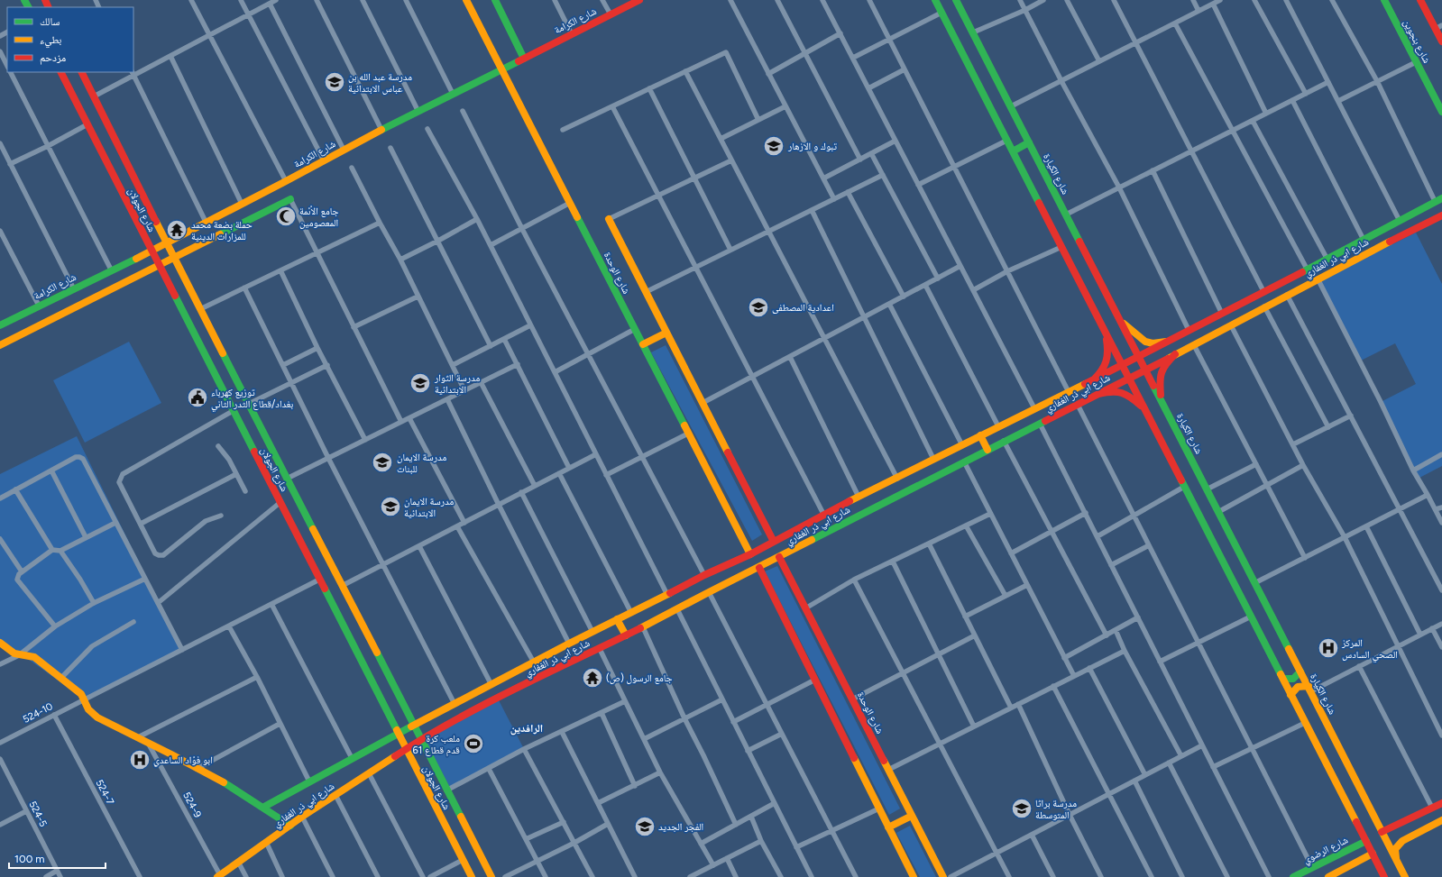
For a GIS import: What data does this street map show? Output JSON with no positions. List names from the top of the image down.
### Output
{
  "streets": {
    "street": [
      "شارع الكرامة",
      "شارع بنجوين",
      "شارع الكيارة",
      "شارع الجولان",
      "شارع ابي ذر الغفاري",
      "شارع الوحدة",
      "524-10",
      "524-7",
      "524-9",
      "524-5",
      "شارع الرضوي"
    ]
  },
  "crossings": [
    ["شارع الكرامة", "شارع الجولان"],
    ["شارع الكرامة", "شارع الوحدة"],
    ["شارع الكيارة", "شارع ابي ذر الغفاري"],
    ["شارع الجولان", "شارع ابي ذر الغفاري"],
    ["شارع الجولان", "524-10"],
    ["شارع ابي ذر الغفاري", "شارع الوحدة"],
    ["شارع ابي ذر الغفاري", "524-9"],
    ["524-10", "524-7"]
  ],
  "districts": ["الرافدين"],
  "places": {
    "school or university": [
      "مدرسة عبد الله بن عباس الابتدائية",
      "تبوك و الازهار",
      "اعدادية المصطفى",
      "مدرسة الثوار الابتدائية",
      "مدرسة الايمان للبنات",
      "مدرسة الايمان الابتدائية",
      "مدرسة براثا المتوسطة",
      "الفجر الجديد"
    ],
    "mosque": ["جامع الأئمة المعصومين"],
    "temple": ["حملة بضعة محمد للمزارات الدينية", "جامع الرسول (ص)"],
    "public building": ["توزيع كهرباء بغداد/قطاع الثدر الثاني"],
    "hospital": ["المركز الصحي السادس", "ابو فؤاد الساعدي"],
    "sports": ["ملعب كرة قدم قطاع 61"]
  },
  "legend": ["سالك", "بطيء", "مزدحم"],
  "scale_bar": "100 m"
}
